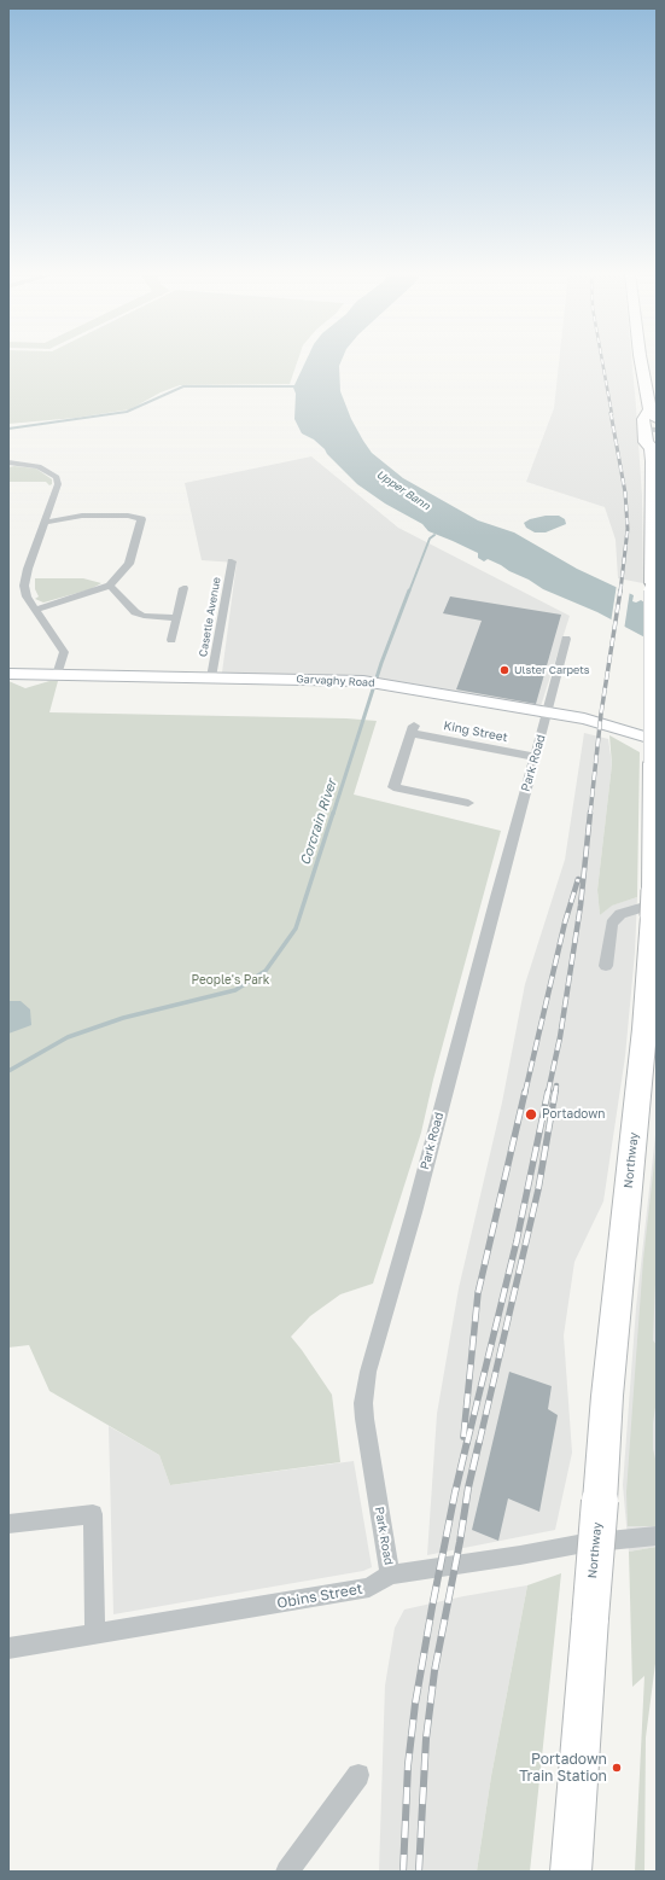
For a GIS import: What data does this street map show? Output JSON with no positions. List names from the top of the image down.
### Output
{
  "streets": {
    "highway": ["Northway"],
    "main road": ["Garvaghy Road"],
    "street": [
      "Casetle Avenue",
      "King Street",
      "Park Road",
      "Obins Street"
    ]
  },
  "crossings": [
    ["Casetle Avenue", "Garvaghy Road"],
    ["Garvaghy Road", "Park Road"],
    ["King Street", "Park Road"],
    ["Park Road", "Obins Street"]
  ],
  "water": ["Upper Bann", "Corcrain River"],
  "parks": ["People's Park"],
  "places": ["Ulster Carpets", "Portadown", "Portadown Train Station"]
}
